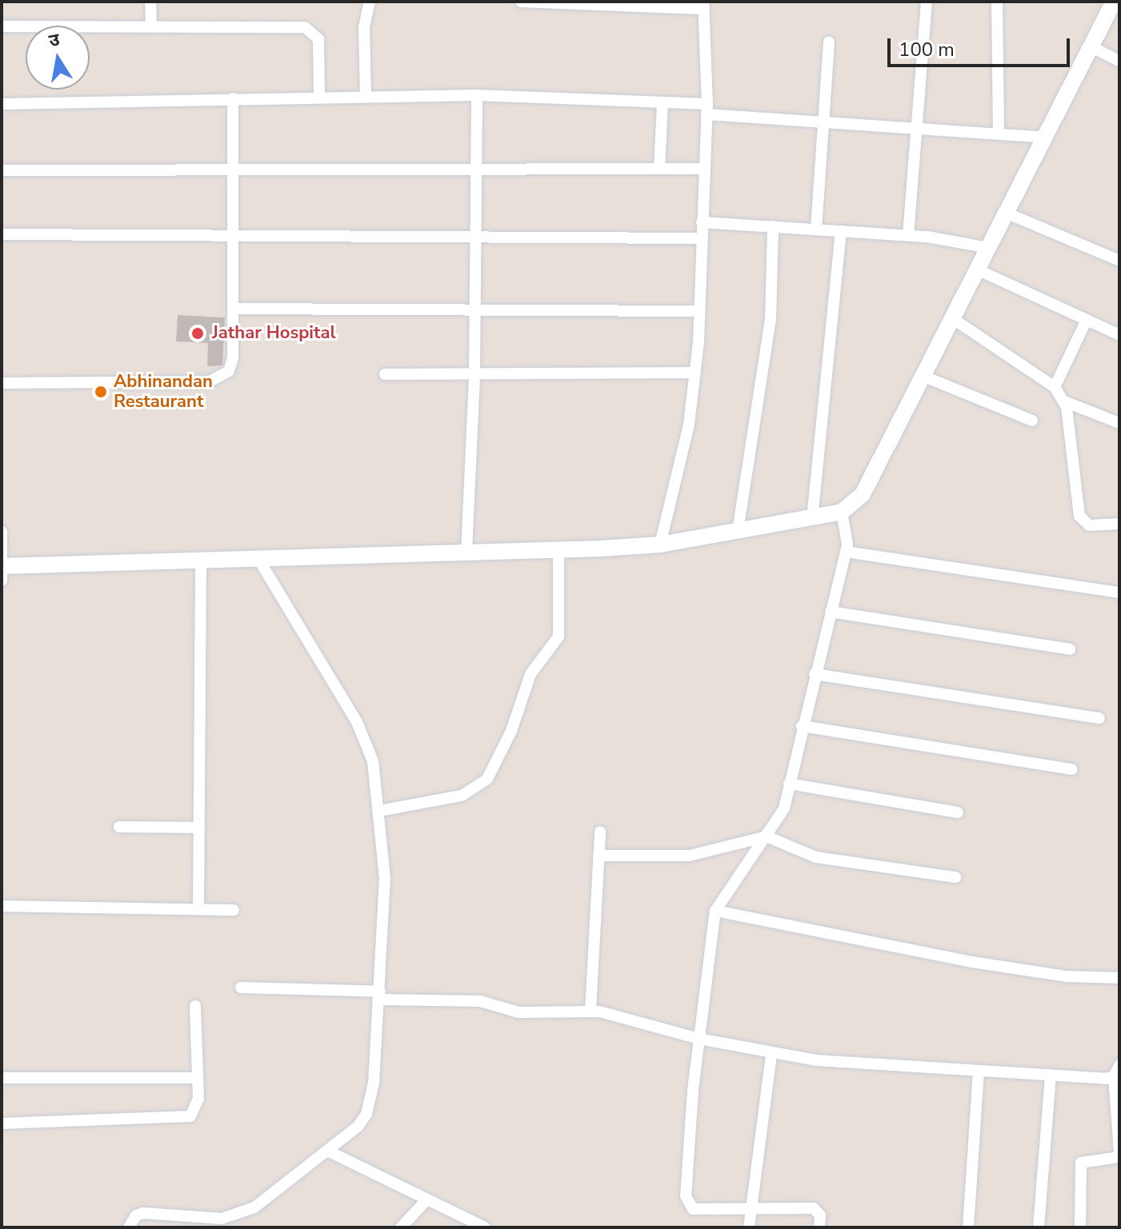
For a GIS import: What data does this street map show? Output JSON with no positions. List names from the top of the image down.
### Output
{
  "places": ["Jathar Hospital", "Abhinandan Restaurant"],
  "scale_bar": "100 m",
  "north": "top"
}
